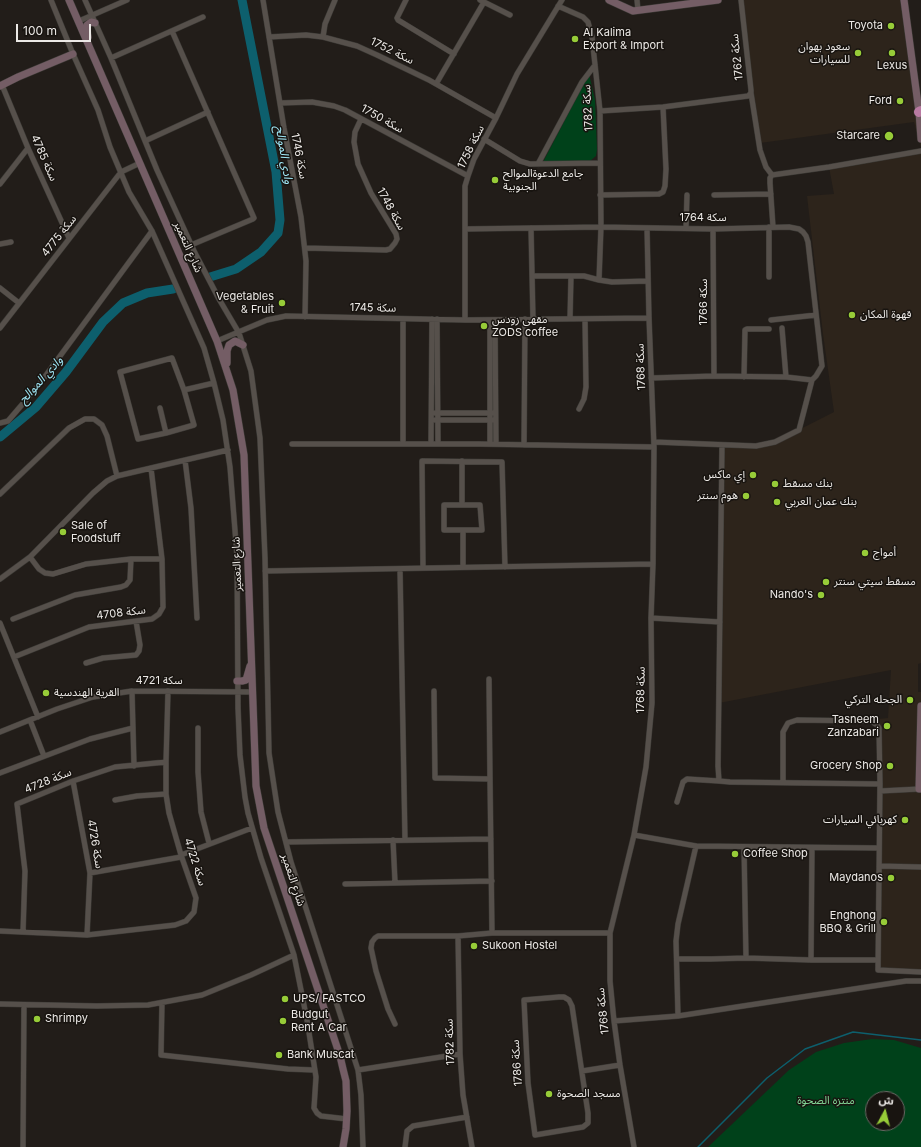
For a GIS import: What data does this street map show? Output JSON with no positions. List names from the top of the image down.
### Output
{
  "streets": {
    "main road": ["شارع التعمير"],
    "street": [
      "سكة 1752",
      "سكة 1762",
      "سكة 1782",
      "سكة 1750",
      "سكة 1758",
      "سكة 1746",
      "سكة 4785",
      "سكة 1748",
      "سكة 1764",
      "سكة 4775",
      "سكة 1766",
      "سكة 1745",
      "سكة 1768",
      "سكة 4708",
      "سكة 4721",
      "سكة 4728",
      "سكة 4726",
      "سكة 4722",
      "سكة 1786"
    ]
  },
  "crossings": [
    ["سكة 1752", "سكة 1758"],
    ["سكة 1752", "سكة 1746"],
    ["سكة 1762", "سكة 1782"],
    ["سكة 1782", "سكة 1758"],
    ["سكة 1782", "سكة 1764"],
    ["سكة 1750", "سكة 1758"],
    ["سكة 1750", "سكة 1746"],
    ["سكة 1750", "سكة 1748"],
    ["سكة 1758", "سكة 1764"],
    ["سكة 1758", "سكة 1745"],
    ["سكة 1746", "سكة 1748"],
    ["سكة 1746", "سكة 1745"],
    ["سكة 4785", "سكة 4775"],
    ["سكة 1764", "سكة 1766"],
    ["سكة 1764", "سكة 1768"],
    ["سكة 4775", "شارع التعمير"],
    ["شارع التعمير", "سكة 1745"],
    ["شارع التعمير", "سكة 4721"],
    ["سكة 1745", "سكة 1768"],
    ["سكة 4721", "سكة 4722"],
    ["سكة 4728", "سكة 4726"],
    ["سكة 4728", "سكة 4722"],
    ["سكة 4726", "سكة 4722"]
  ],
  "water": ["وادي الموالح"],
  "parks": ["منتزه الصحوة"],
  "places": [
    "Toyota",
    "Al Kalima Export & Import",
    "سعود بهوان للسيارات",
    "Lexus",
    "Ford",
    "Starcare",
    "جامع الدعوةالموالح الجنوبية",
    "Vegetables & Fruit",
    "قهوة المكان",
    "مقهى زودس ZODS coffee",
    "إي ماكس",
    "بنك مسقط",
    "هوم سنتر",
    "بنك عمان العربي",
    "Sale of Foodstuff",
    "أمواج",
    "مسقط سيتي سنتر",
    "Nando's",
    "القرية الهندسية",
    "الجحله التركي",
    "Tasneem Zanzabari",
    "Grocery Shop",
    "كهربائي السيارات",
    "Coffee Shop",
    "Maydanos",
    "Enghong BBQ & Grill",
    "Sukoon Hostel",
    "UPS/ FASTCO",
    "Shrimpy",
    "Budgut Rent A Car",
    "Bank Muscat",
    "مسجد الصحوة"
  ],
  "scale_bar": "100 m",
  "north": "top"
}
